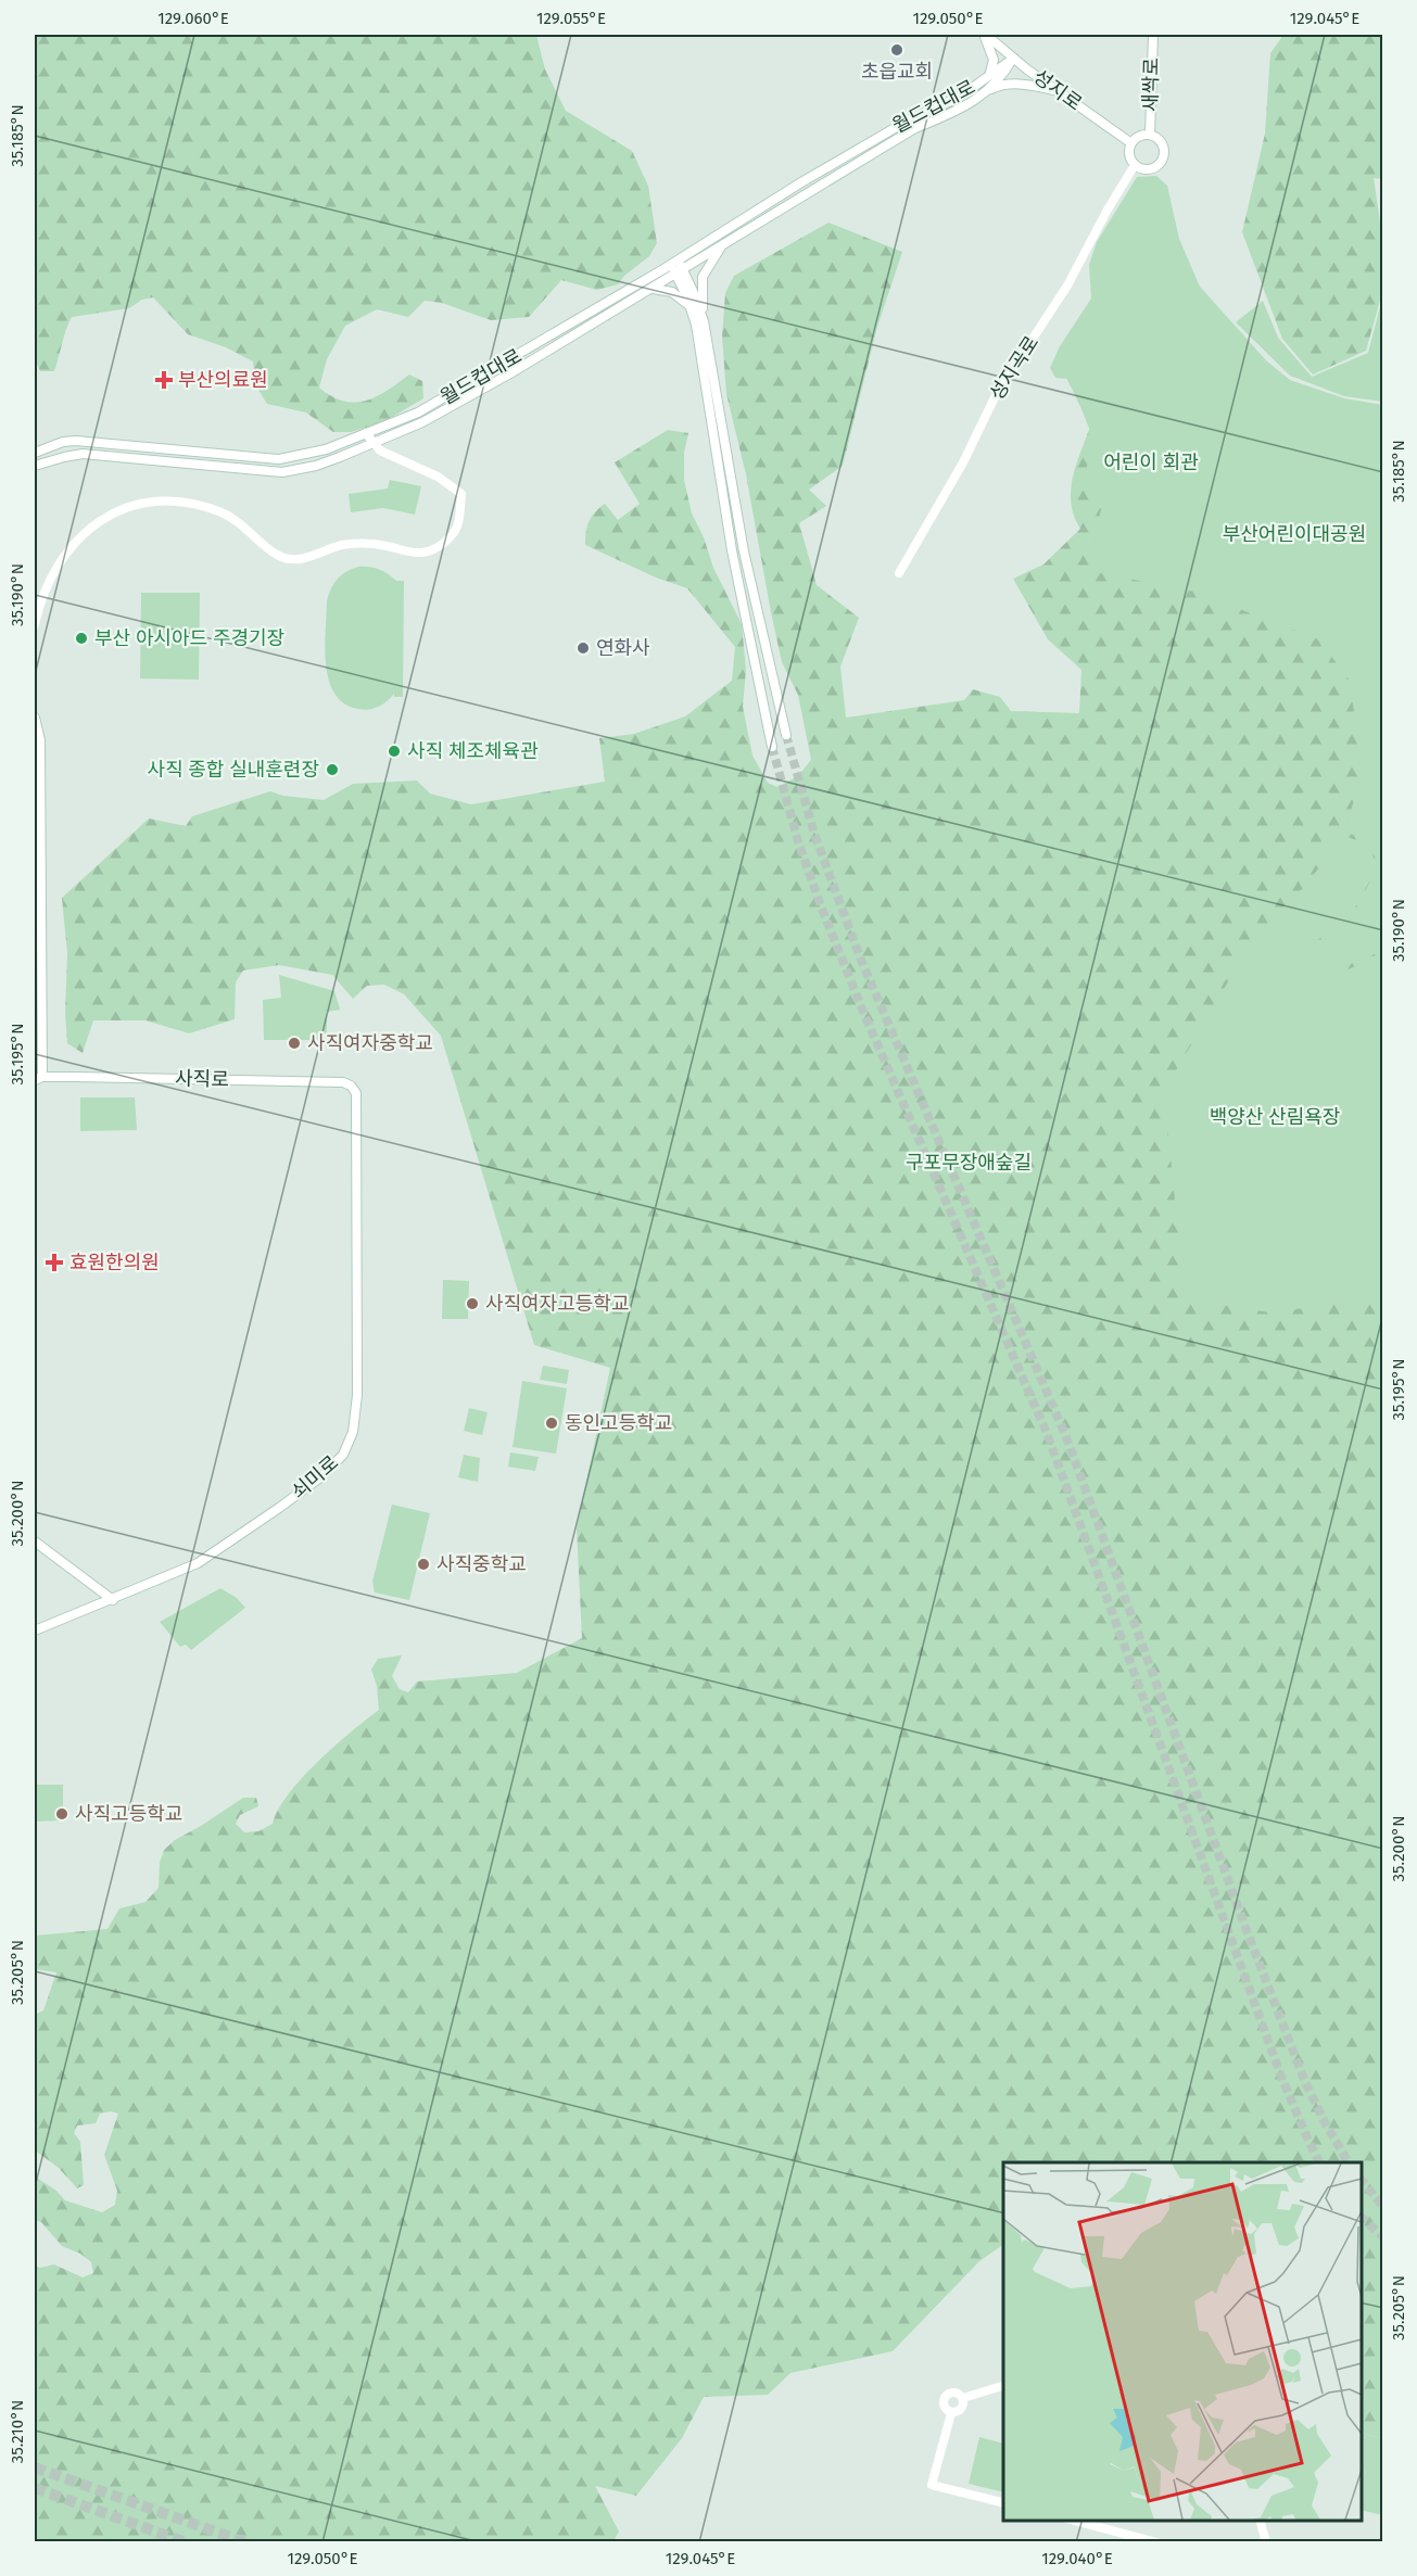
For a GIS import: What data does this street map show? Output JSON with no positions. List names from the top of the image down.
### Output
{
  "streets": {
    "main road": [
      "새싹로",
      "성지로",
      "월드컵대로",
      "사직로",
      "쇠미로"
    ],
    "street": ["성지곡로"]
  },
  "crossings": [
    ["새싹로", "성지로"],
    ["새싹로", "성지곡로"],
    ["성지로", "월드컵대로"],
    ["성지로", "성지곡로"],
    ["사직로", "쇠미로"]
  ],
  "parks": [
    "어린이 회관",
    "부산어린이대공원",
    "백양산 산림욕장",
    "구포무장애숲길"
  ],
  "places": {
    "other": [
      "초읍교회",
      "부산 아시아드 주경기장",
      "연화사",
      "사직 체조체육관",
      "사직 종합 실내훈련장",
      "사직여자중학교",
      "사직여자고등학교",
      "동인고등학교",
      "사직중학교",
      "사직고등학교"
    ],
    "health": ["부산의료원", "효원한의원"]
  },
  "coordinates": [
    "129.060°E",
    "129.055°E",
    "129.050°E",
    "129.045°E",
    "35.185°N",
    "35.190°N",
    "35.195°N",
    "35.200°N",
    "35.205°N",
    "35.210°N",
    "129.040°E"
  ]
}
